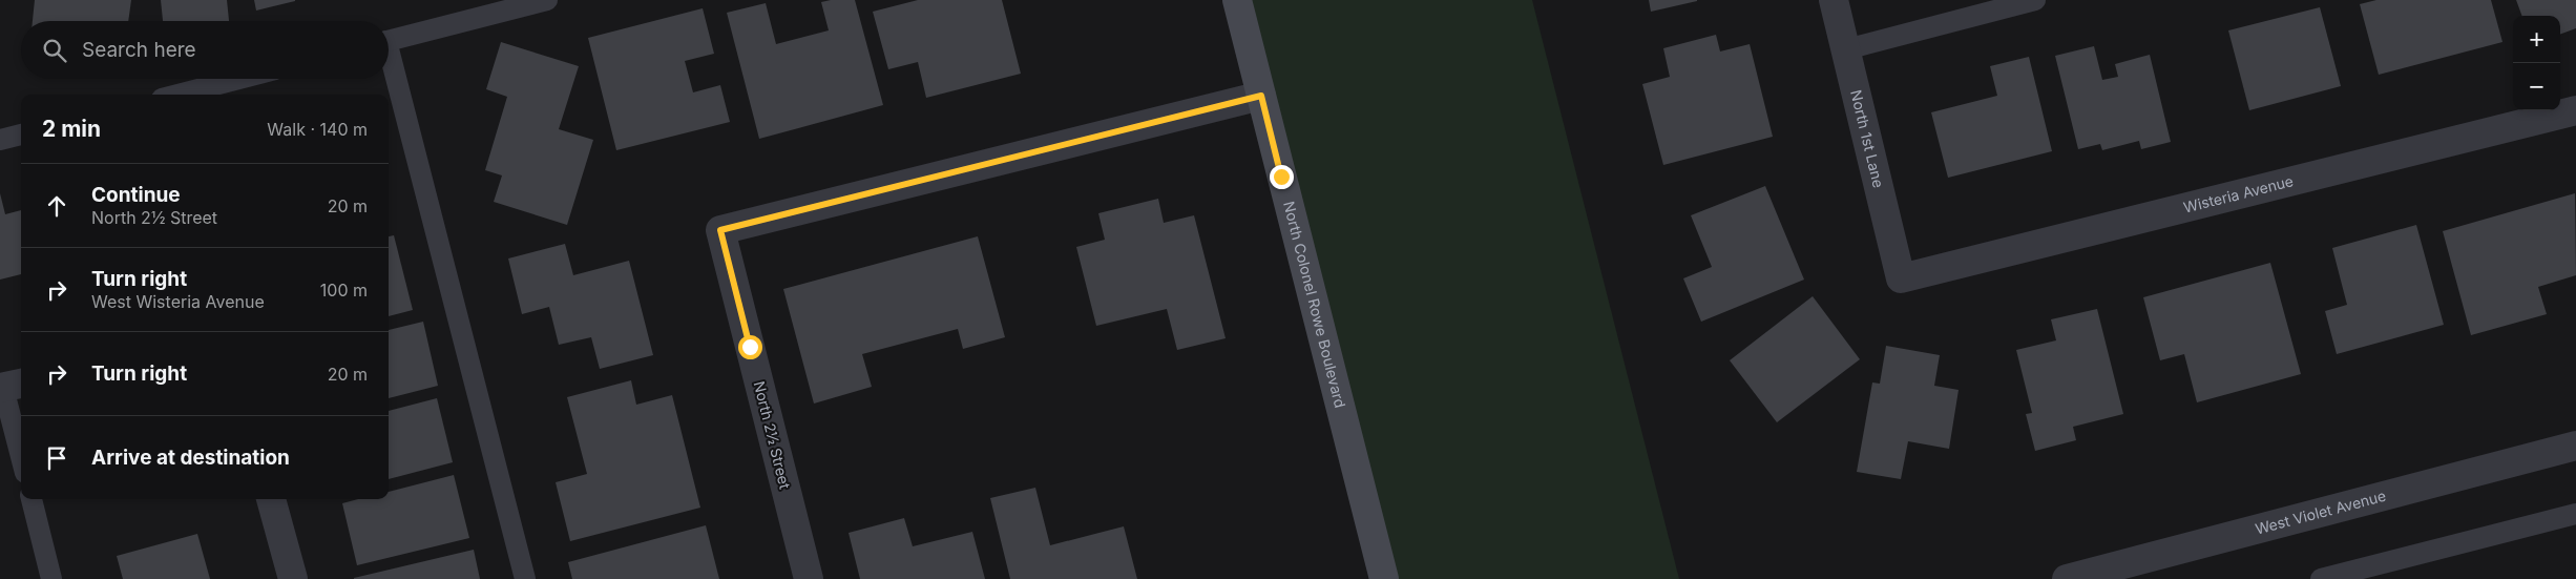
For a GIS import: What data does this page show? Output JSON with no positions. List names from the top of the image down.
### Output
{
  "streets": {
    "main road": ["North Colonel Rowe Boulevard"],
    "street": [
      "North 1st Lane",
      "Wisteria Avenue",
      "North 2½ Street",
      "West Violet Avenue"
    ]
  },
  "crossings": [
    ["North 1st Lane", "Wisteria Avenue"],
    ["North Colonel Rowe Boulevard", "North 2½ Street"]
  ],
  "page": {
    "map_buttons": ["+", "−"],
    "search": "Search here",
    "heading": ["2 min", "Walk · 140 m"],
    "list": [
      ["Continue", "North 2½ Street", "20 m"],
      ["Turn right", "West Wisteria Avenue", "100 m"],
      ["Turn right", "20 m"],
      "Arrive at destination"
    ]
  }
}
